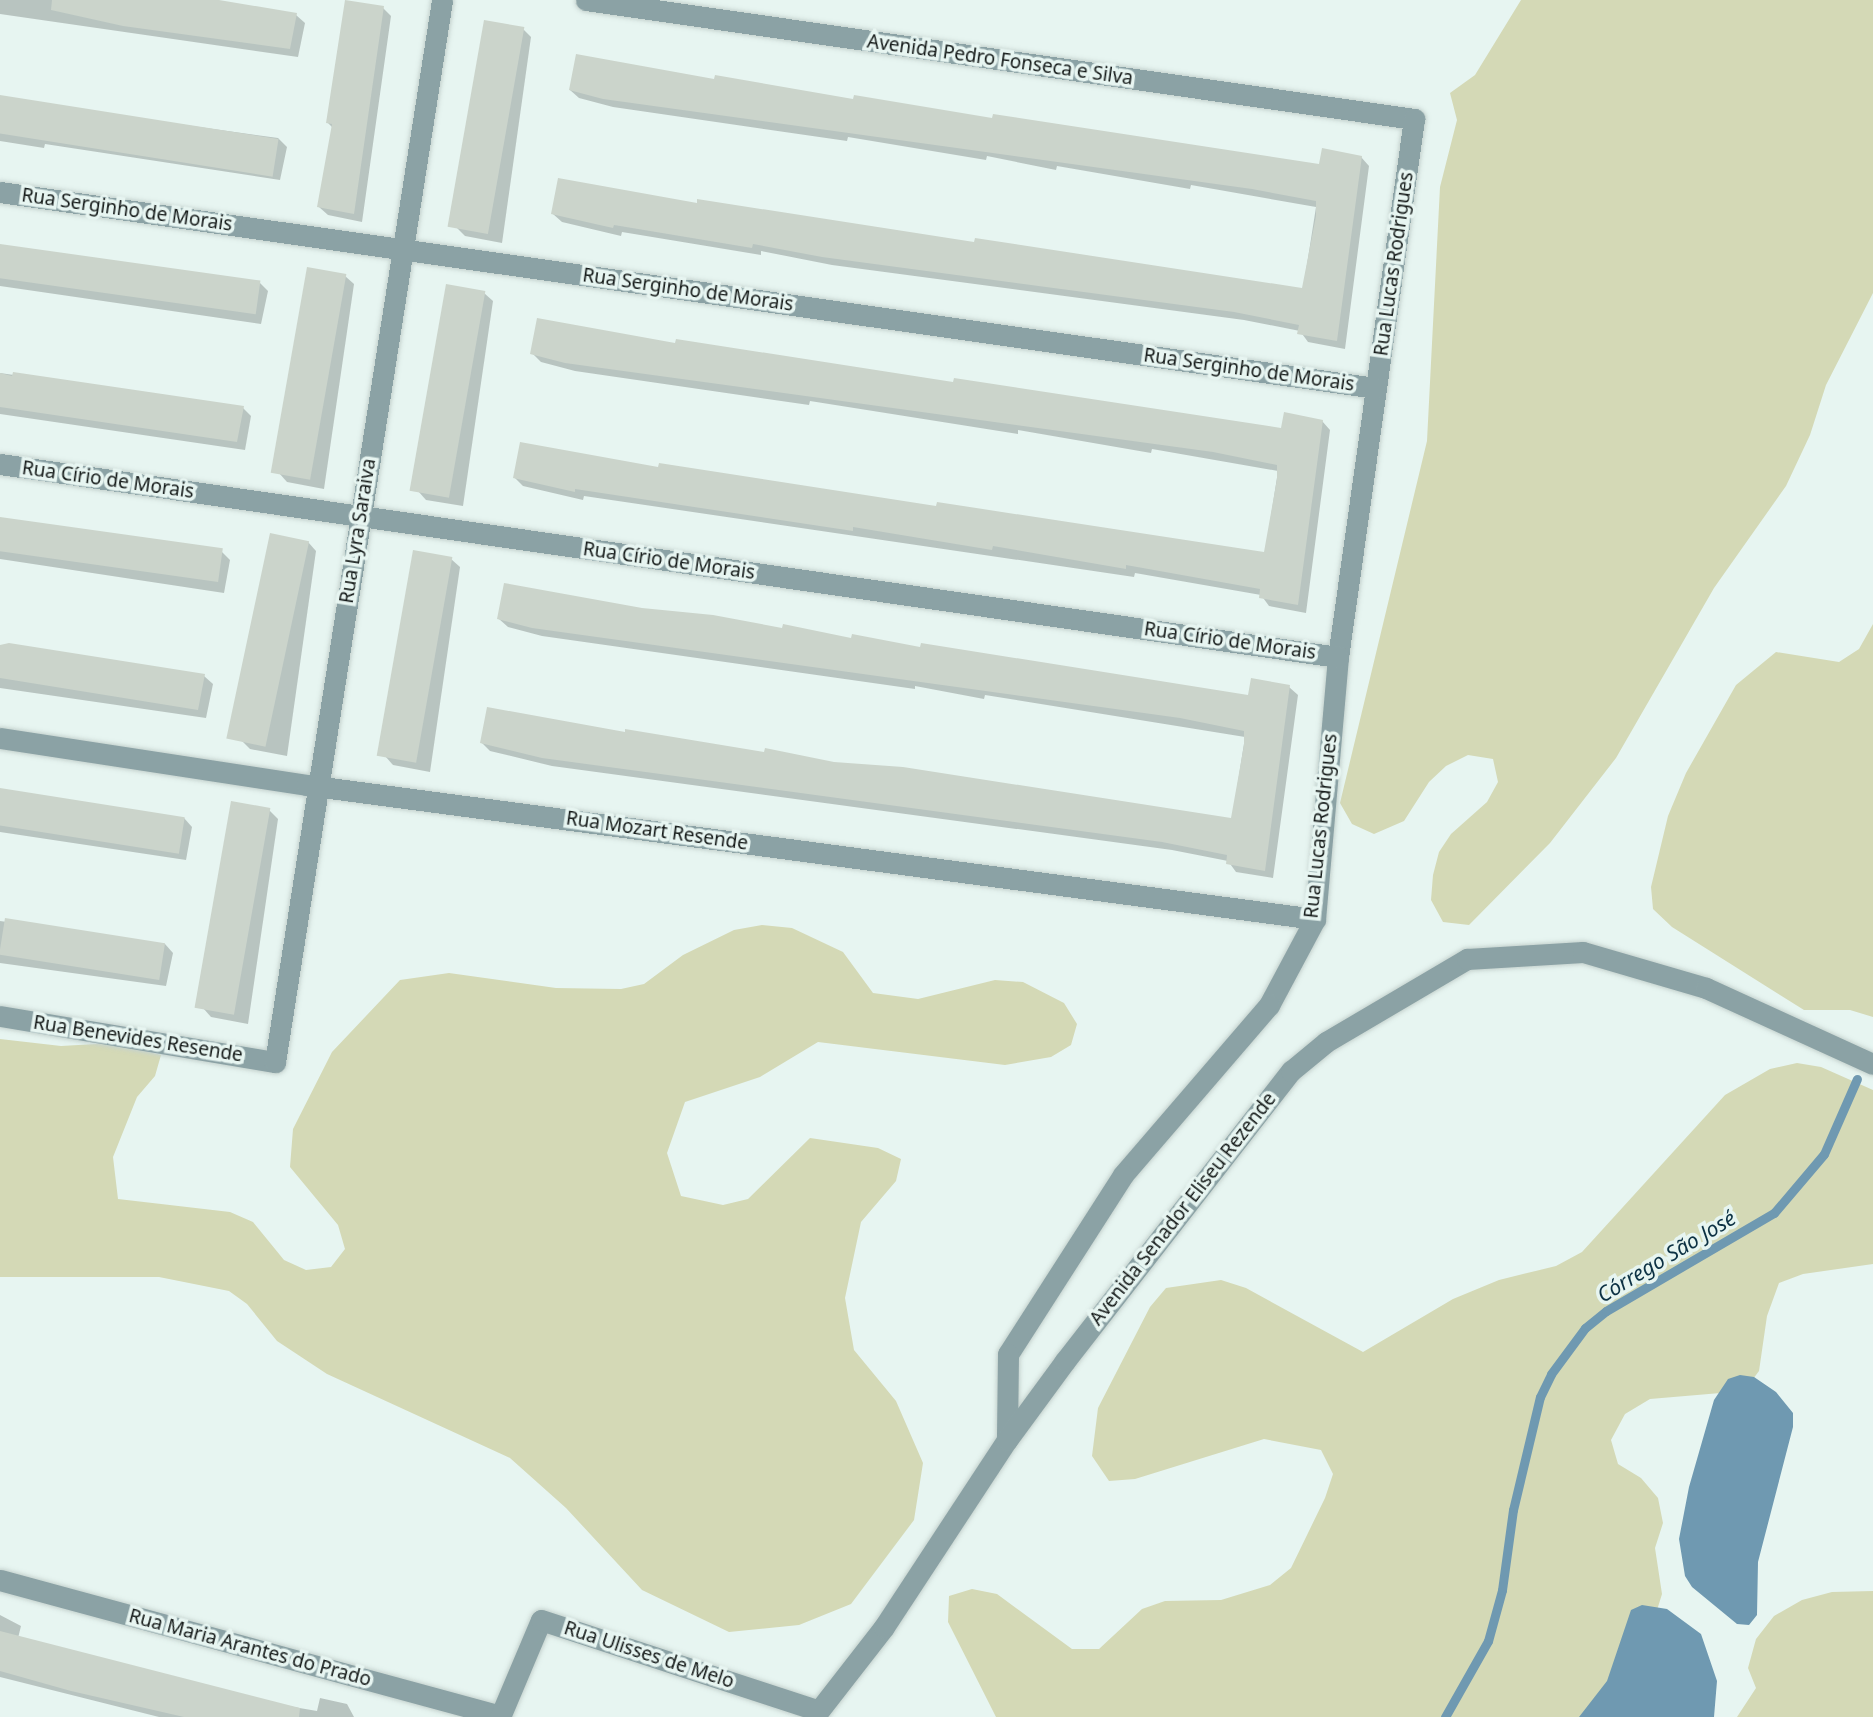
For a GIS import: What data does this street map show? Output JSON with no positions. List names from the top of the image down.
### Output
{
  "streets": {
    "street": [
      "Avenida Pedro Fonseca e Silva",
      "Rua Serginho de Morais",
      "Rua Lucas Rodrigues",
      "Rua Círio de Morais",
      "Rua Lyra Saraiva",
      "Rua Mozart Resende",
      "Rua Benevides Resende",
      "Avenida Senador Eliseu Rezende",
      "Rua Maria Arantes do Prado",
      "Rua Ulisses de Melo"
    ]
  },
  "crossings": [
    ["Avenida Pedro Fonseca e Silva", "Rua Lucas Rodrigues"],
    ["Rua Serginho de Morais", "Rua Lucas Rodrigues"],
    ["Rua Serginho de Morais", "Rua Lyra Saraiva"],
    ["Rua Lucas Rodrigues", "Rua Círio de Morais"],
    ["Rua Lucas Rodrigues", "Rua Mozart Resende"],
    ["Rua Lucas Rodrigues", "Avenida Senador Eliseu Rezende"],
    ["Rua Círio de Morais", "Rua Lyra Saraiva"],
    ["Rua Lyra Saraiva", "Rua Mozart Resende"],
    ["Rua Lyra Saraiva", "Rua Benevides Resende"],
    ["Avenida Senador Eliseu Rezende", "Rua Ulisses de Melo"],
    ["Rua Maria Arantes do Prado", "Rua Ulisses de Melo"]
  ],
  "water": ["Córrego São José"]
}
